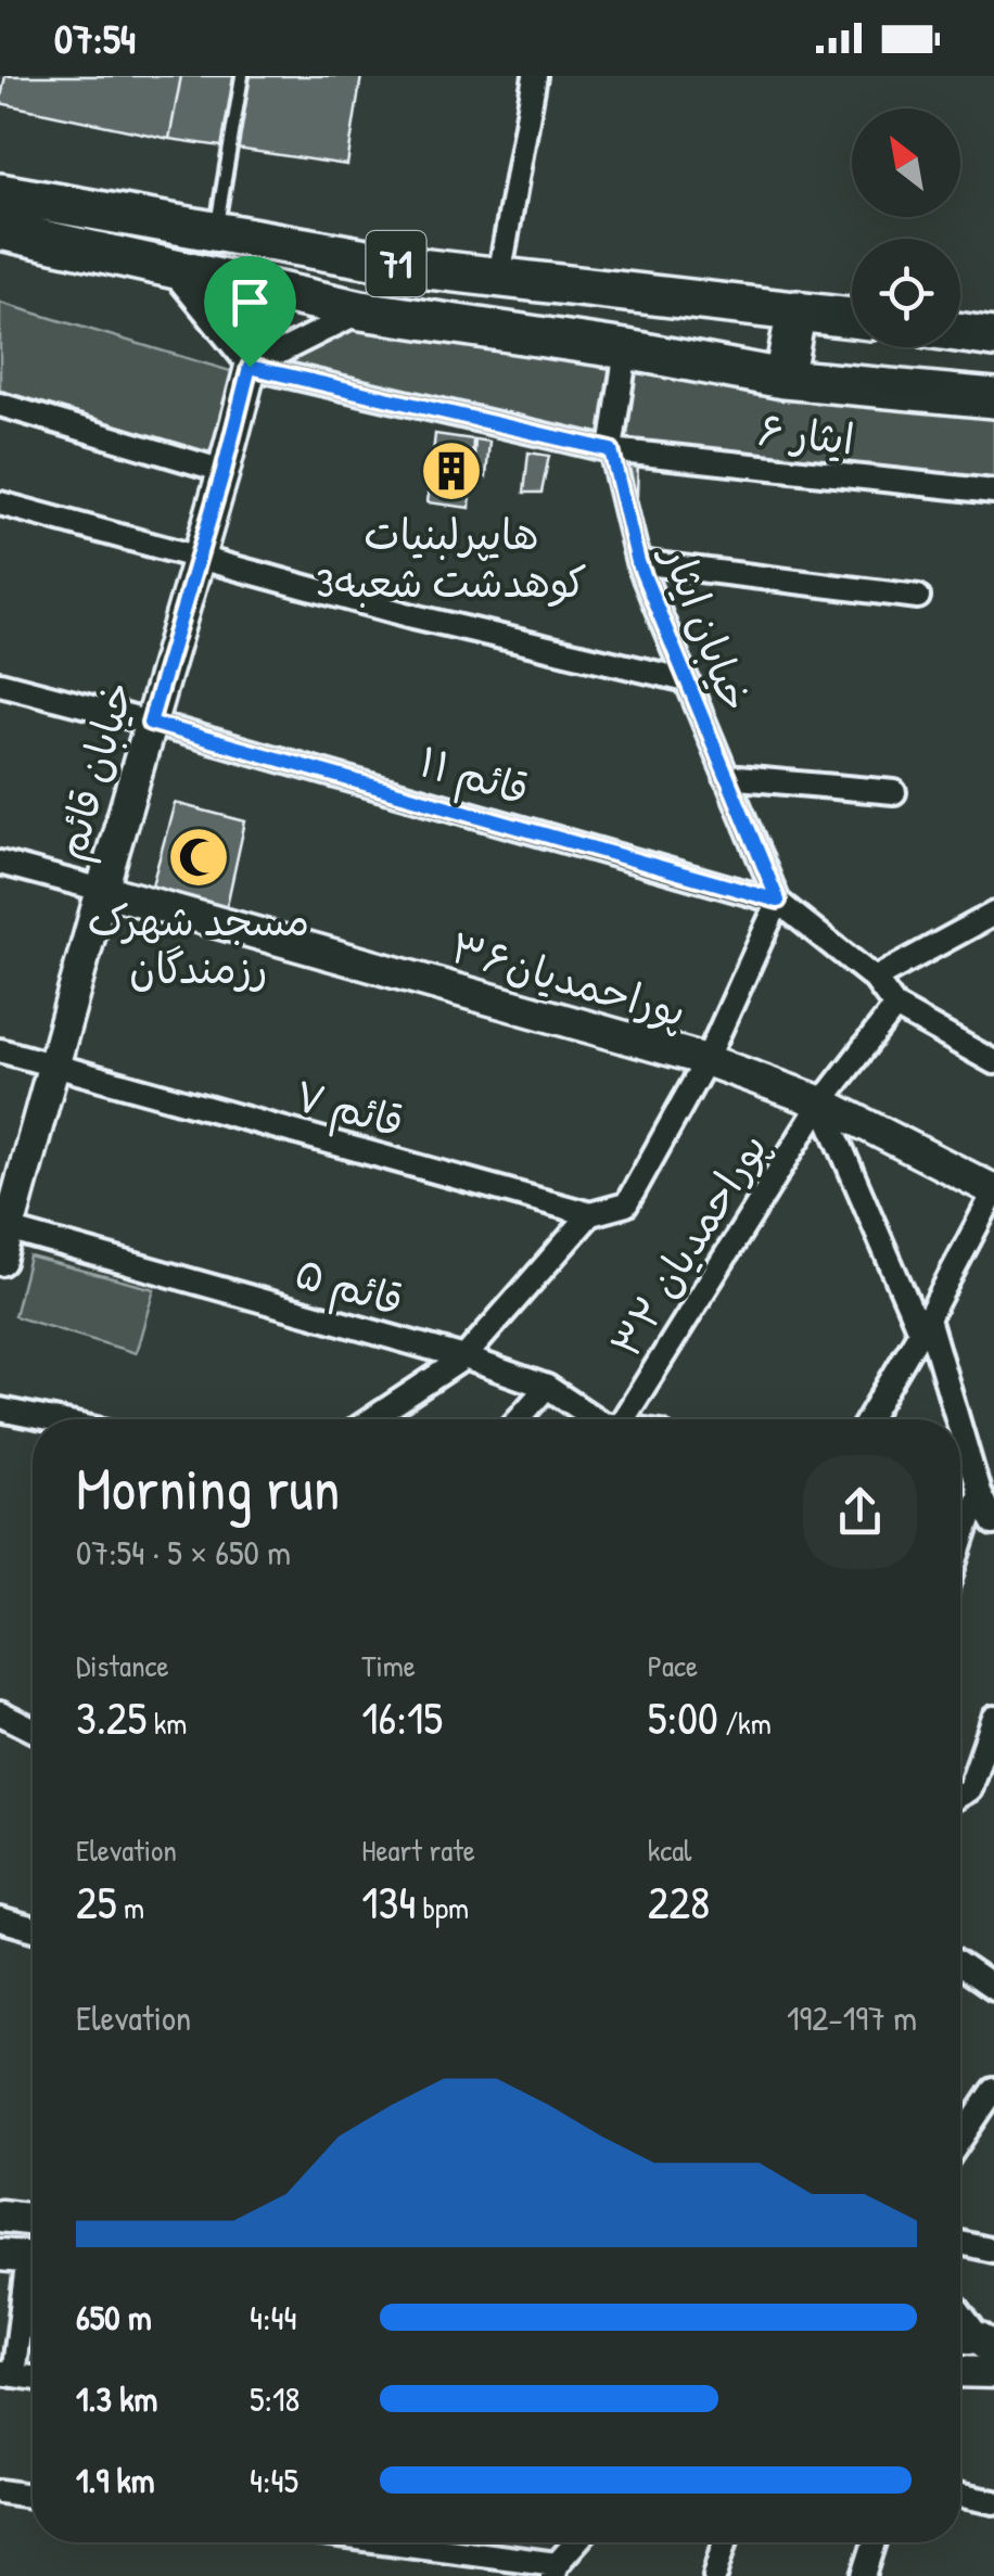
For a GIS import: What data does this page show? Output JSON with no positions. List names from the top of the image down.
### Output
{
  "streets": {
    "highway": ["71"],
    "street": [
      "ایثار ۶",
      "خیابان ایثار",
      "خیابان قائم",
      "قائم ۱۱",
      "پوراحمدیان۳۶",
      "قائم ۷",
      "پوراحمدیان ۳۲",
      "قائم ۵"
    ]
  },
  "crossings": [
    ["71", "خیابان ایثار"],
    ["ایثار ۶", "خیابان ایثار"],
    ["ایثار ۶", "خیابان قائم"],
    ["خیابان ایثار", "قائم ۱۱"],
    ["خیابان ایثار", "پوراحمدیان ۳۲"],
    ["خیابان قائم", "قائم ۱۱"],
    ["خیابان قائم", "پوراحمدیان۳۶"],
    ["خیابان قائم", "قائم ۷"],
    ["خیابان قائم", "قائم ۵"],
    ["پوراحمدیان۳۶", "قائم ۷"],
    ["پوراحمدیان۳۶", "پوراحمدیان ۳۲"]
  ],
  "places": {
    "building": ["هایپرلبنیات کوهدشت شعبه3"],
    "mosque": ["مسجد شهرک رزمندگان"]
  },
  "north": "top left",
  "page": {
    "status": "07:54",
    "heading": ["Morning run", "07:54 · 5 × 650 m"],
    "stats": [
      ["Distance", "3.25 km"],
      ["Time", "16:15"],
      ["Pace", "5:00 /km"],
      ["Elevation", "25 m"],
      ["Heart rate", "134 bpm"],
      ["kcal", "228"]
    ],
    "chart": ["Elevation", "192–197 m"],
    "list": [
      {
        "name": "650 m",
        "note": "4:44"
      },
      {
        "name": "1.3 km",
        "note": "5:18"
      },
      {
        "name": "1.9 km",
        "note": "4:45"
      }
    ]
  }
}
